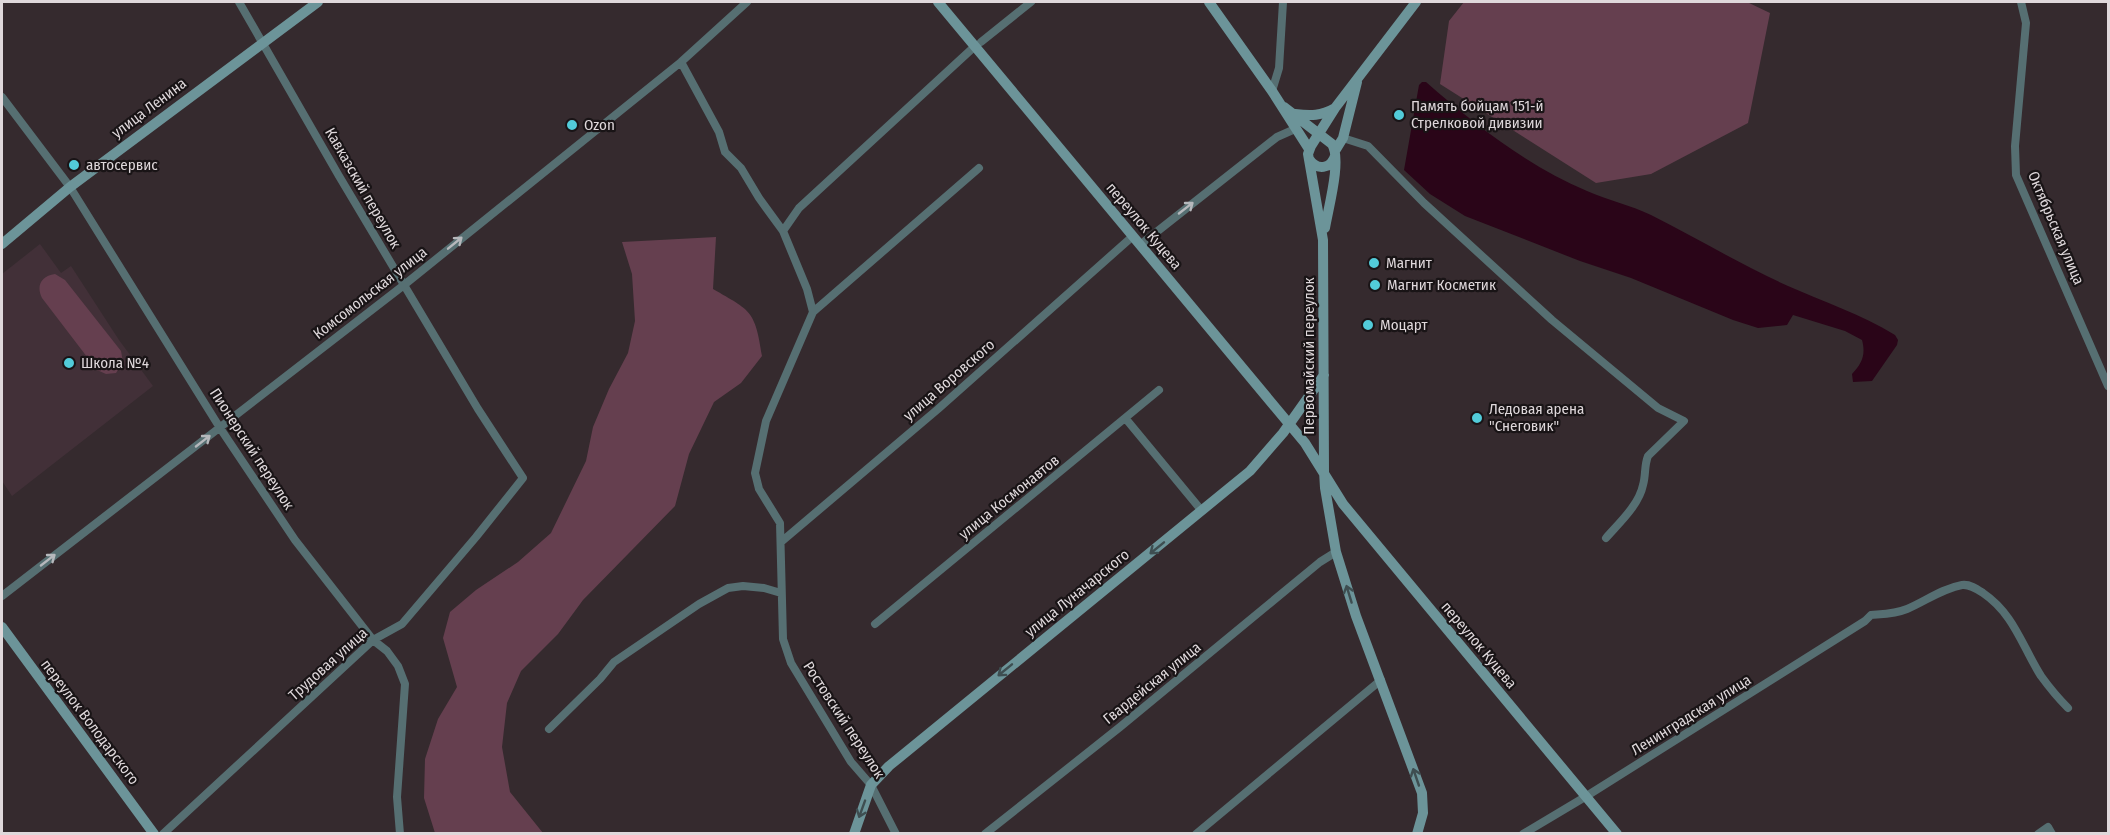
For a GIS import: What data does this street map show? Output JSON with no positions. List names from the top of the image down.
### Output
{
  "streets": {
    "street": [
      "улица Ленина",
      "Кавказский переулок",
      "переулок Куцева",
      "Октябрьская улица",
      "Комсомольская улица",
      "Первомайский переулок",
      "улица Воровского",
      "Пионерский переулок",
      "улица Космонавтов",
      "улица Луначарского",
      "Трудовая улица",
      "Гвардейская улица",
      "Ленинградская улица",
      "Ростовский переулок",
      "переулок Володарского"
    ]
  },
  "crossings": [
    ["улица Ленина", "Кавказский переулок"],
    ["улица Ленина", "Пионерский переулок"],
    ["Кавказский переулок", "Комсомольская улица"],
    ["Кавказский переулок", "Трудовая улица"],
    ["переулок Куцева", "Первомайский переулок"],
    ["переулок Куцева", "улица Воровского"],
    ["переулок Куцева", "улица Луначарского"],
    ["переулок Куцева", "Гвардейская улица"],
    ["переулок Куцева", "Ленинградская улица"],
    ["Комсомольская улица", "Пионерский переулок"],
    ["Первомайский переулок", "улица Воровского"],
    ["Первомайский переулок", "улица Луначарского"],
    ["улица Воровского", "Ростовский переулок"],
    ["Пионерский переулок", "Трудовая улица"],
    ["улица Луначарского", "Ростовский переулок"]
  ],
  "one_way": ["Комсомольская улица", "улица Луначарского"],
  "places": [
    "Память бойцам 151-й Стрелковой дивизии",
    "Ozon",
    "автосервис",
    "Магнит",
    "Магнит Косметик",
    "Моцарт",
    "Школа №4",
    "Ледовая арена \"Снеговик\""
  ]
}
